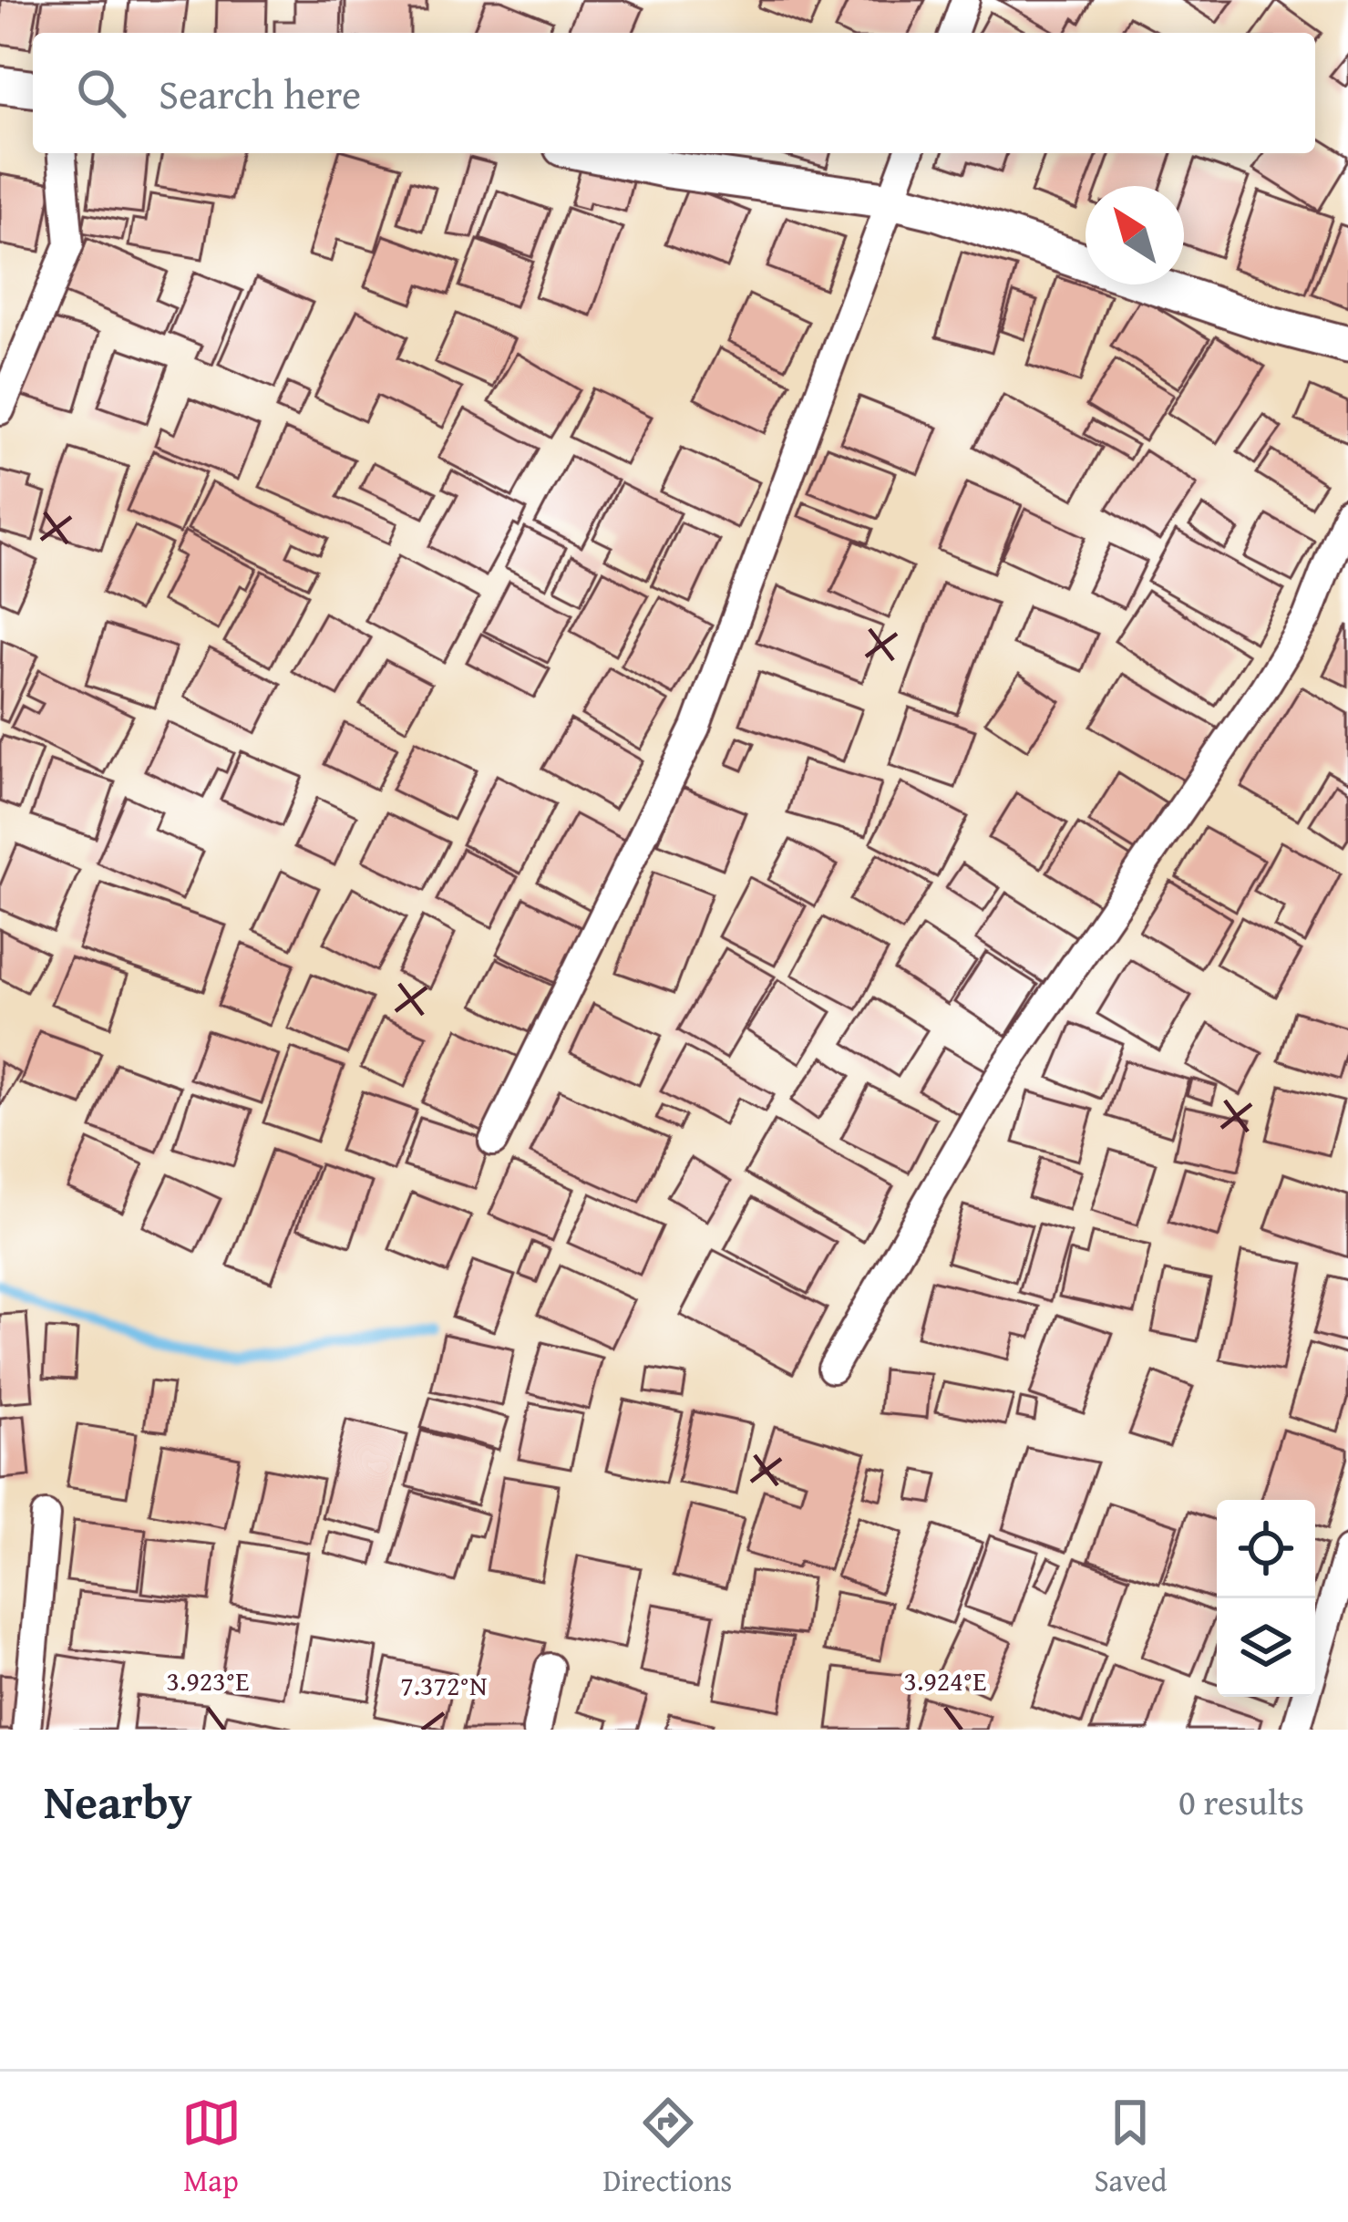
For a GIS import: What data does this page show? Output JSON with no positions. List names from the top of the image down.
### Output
{
  "north": "top left",
  "page": {
    "search": "Search here",
    "heading": ["Nearby", "0 results"],
    "nav": ["Map", "Directions", "Saved"]
  },
  "coordinates": ["3.923°E", "3.924°E", "7.372°N"]
}
